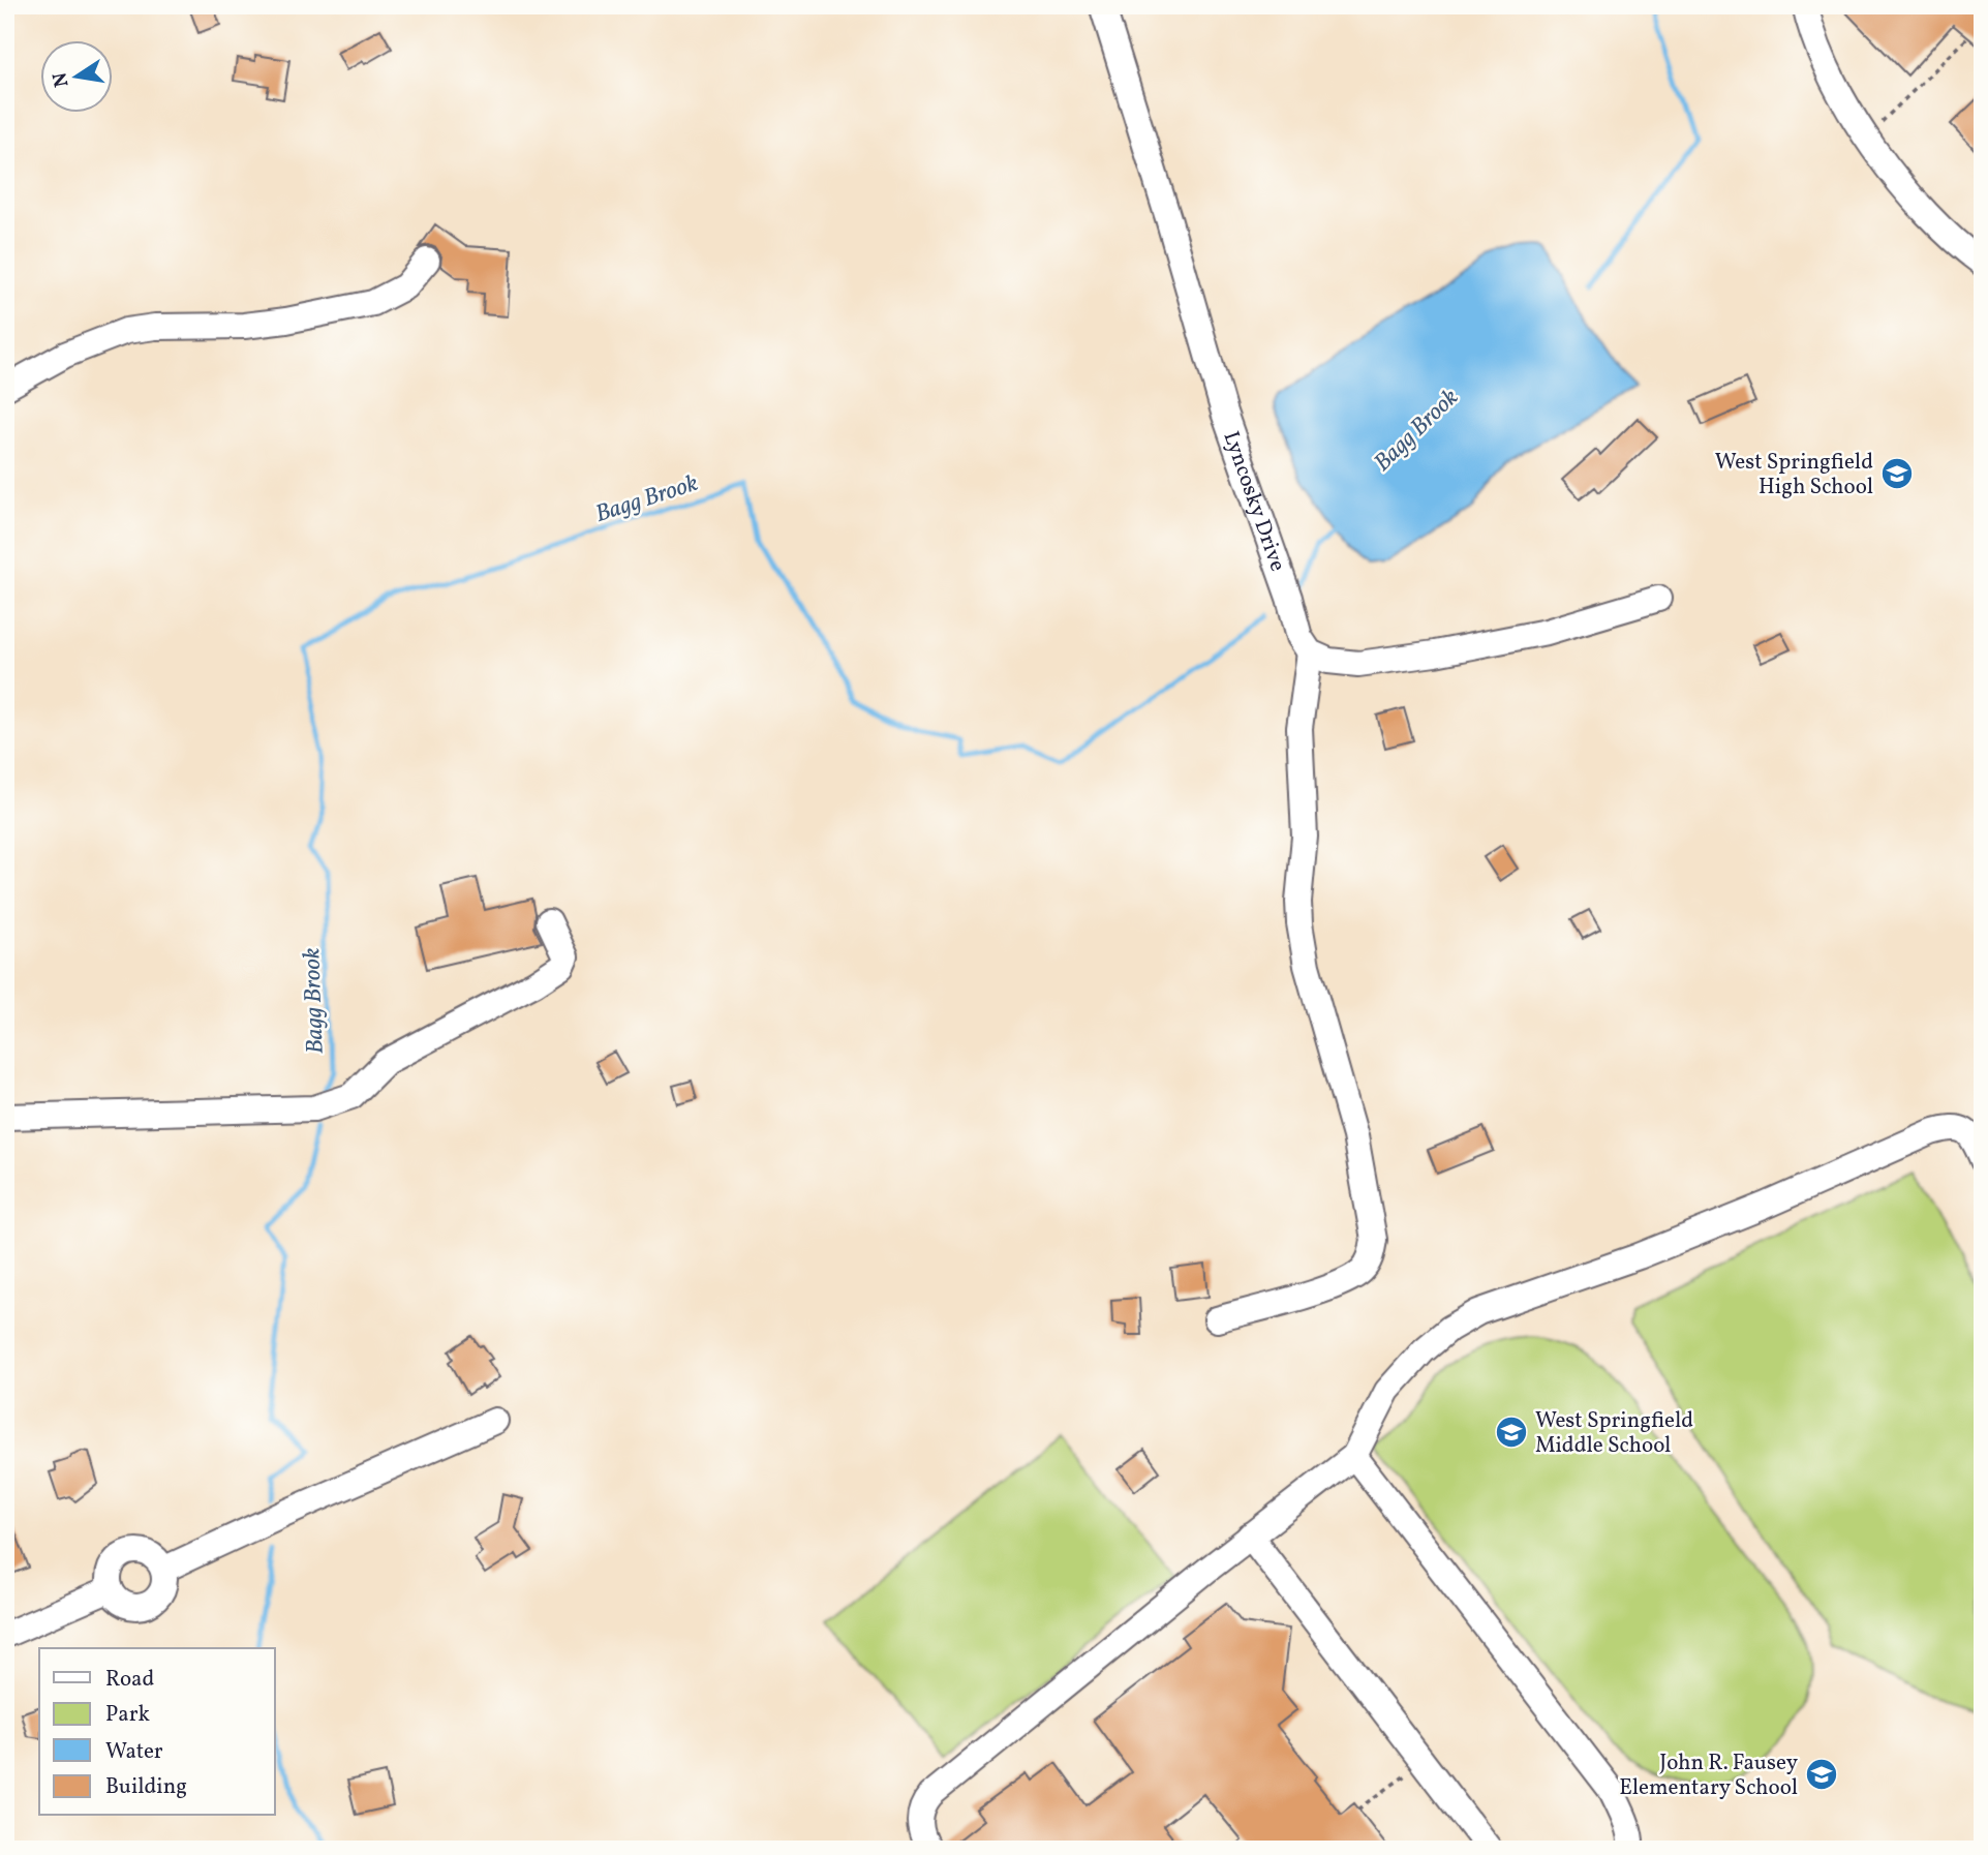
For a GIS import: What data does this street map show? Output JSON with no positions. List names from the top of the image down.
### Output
{
  "streets": {
    "street": ["Lyncosky Drive"]
  },
  "water": ["Bagg Brook"],
  "places": {
    "school or university": ["West Springfield High School", "West Springfield Middle School", "John R. Fausey Elementary School"]
  },
  "legend": [
    "Road",
    "Park",
    "Water",
    "Building"
  ],
  "north": "left"
}
